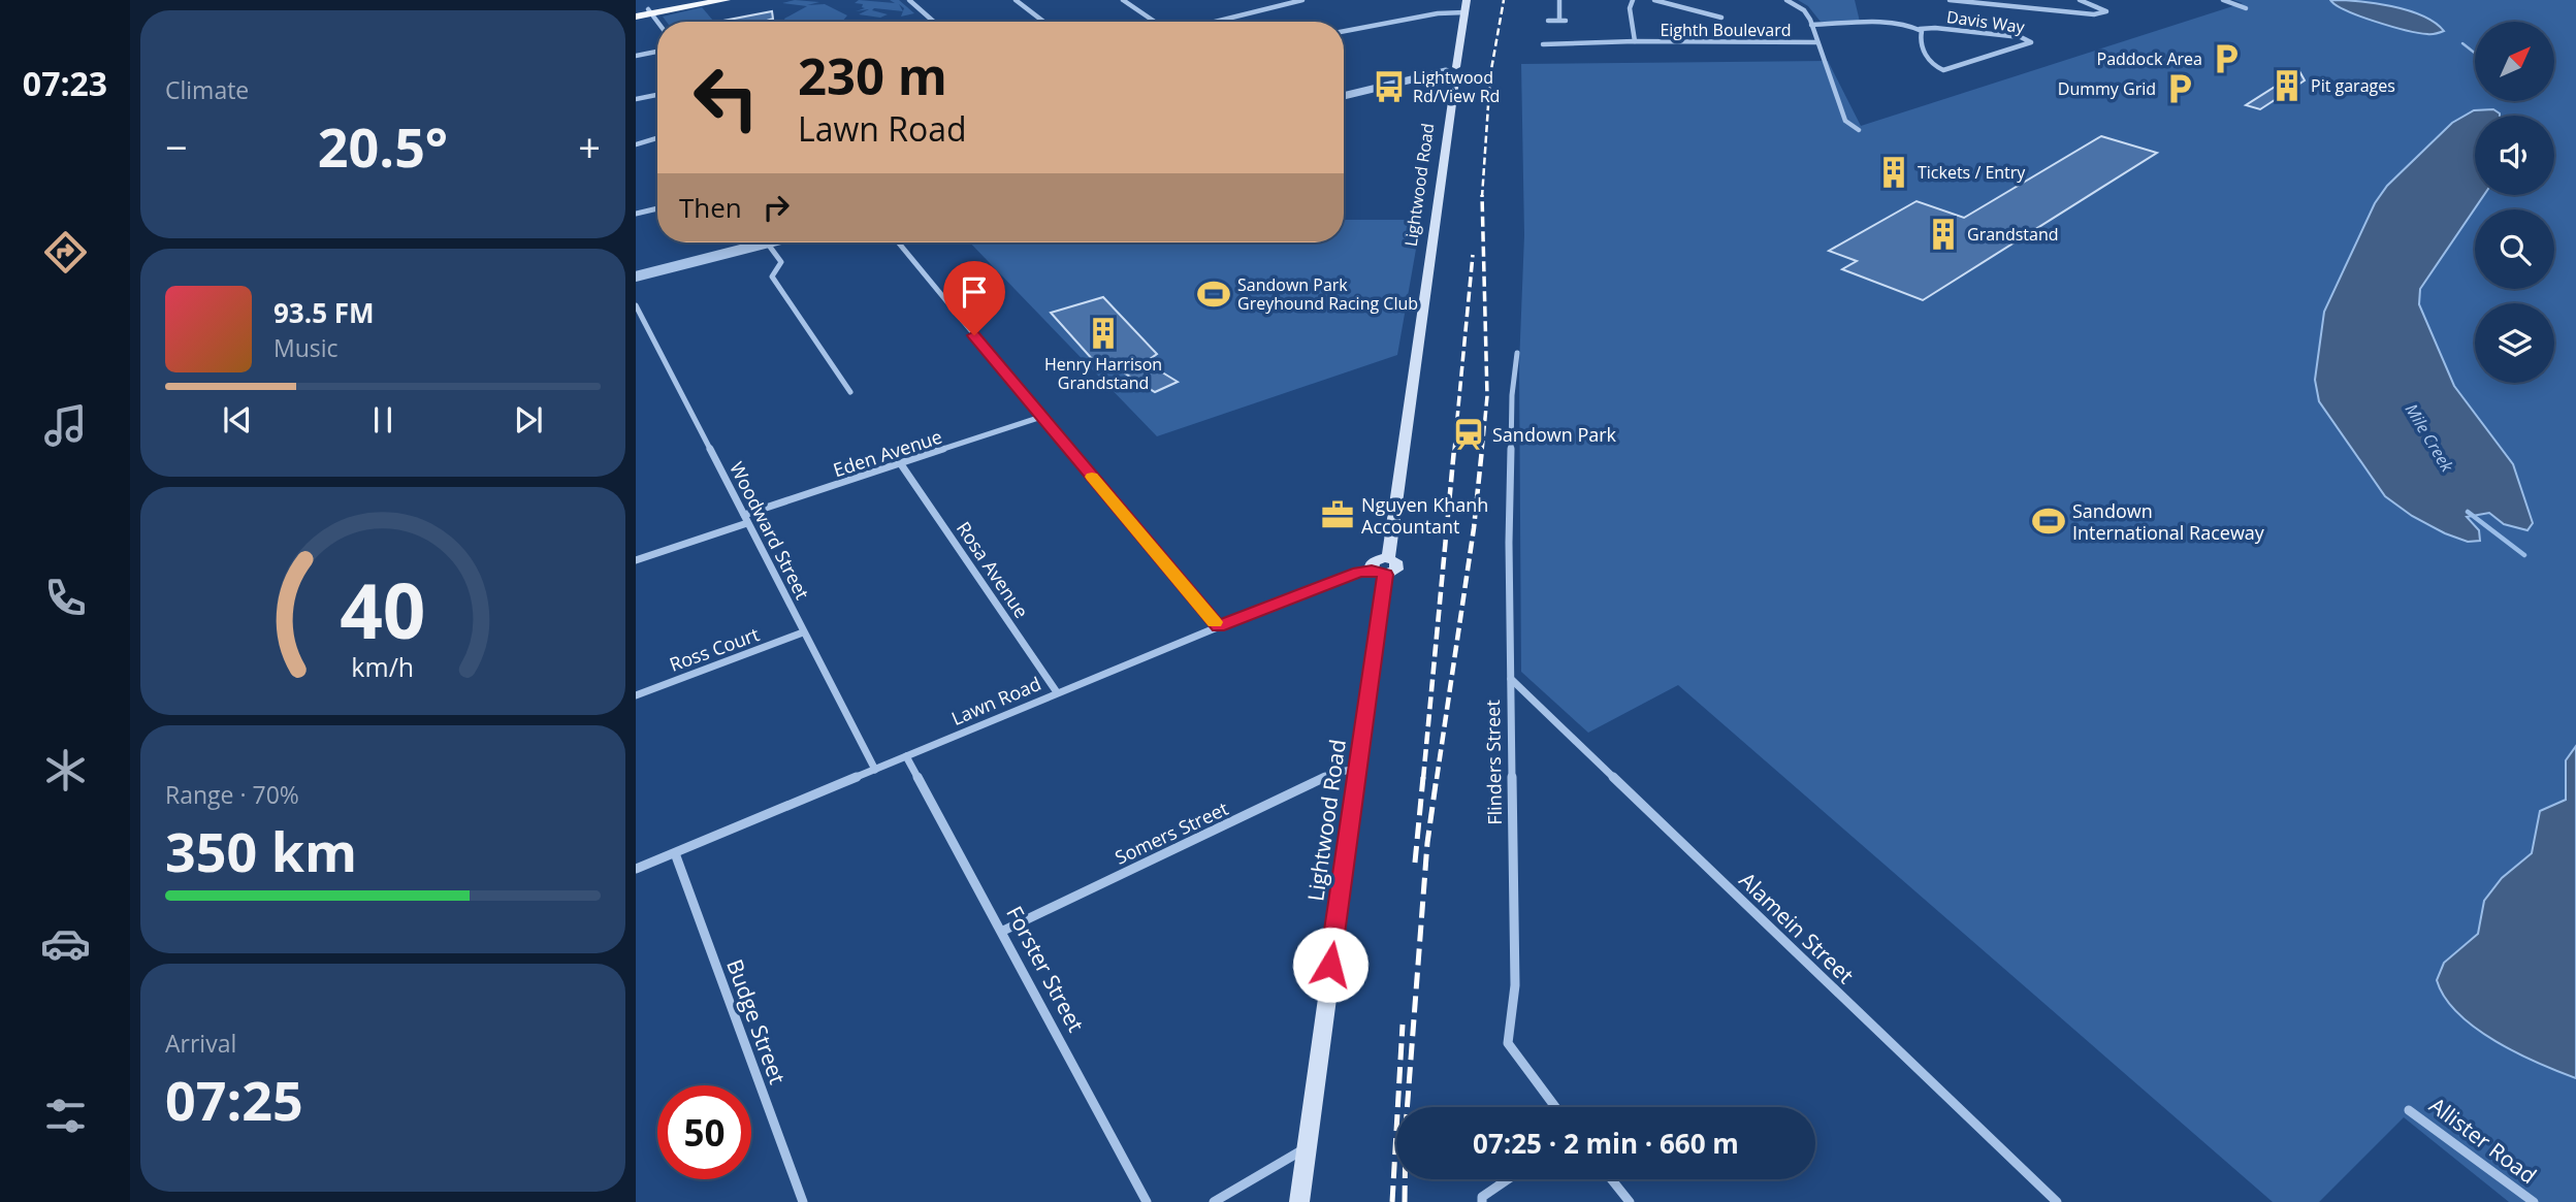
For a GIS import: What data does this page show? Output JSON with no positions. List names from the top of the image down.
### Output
{
  "streets": {
    "main road": ["Lightwood Road"],
    "street": [
      "Davis Way",
      "Eighth Boulevard",
      "Eden Avenue",
      "Woodward Street",
      "Rosa Avenue",
      "Ross Court",
      "Lawn Road",
      "Flinders Street",
      "Somers Street",
      "Alamein Street",
      "Forster Street",
      "Budge Street",
      "Allister Road"
    ]
  },
  "crossings": [
    ["Lightwood Road", "Lawn Road"],
    ["Lightwood Road", "Somers Street"],
    ["Eden Avenue", "Woodward Street"],
    ["Eden Avenue", "Rosa Avenue"],
    ["Woodward Street", "Ross Court"],
    ["Woodward Street", "Lawn Road"],
    ["Rosa Avenue", "Lawn Road"],
    ["Lawn Road", "Forster Street"],
    ["Lawn Road", "Budge Street"],
    ["Flinders Street", "Alamein Street"],
    ["Somers Street", "Forster Street"]
  ],
  "water": ["Mile Creek"],
  "places": {
    "parking": ["Paddock Area", "Dummy Grid"],
    "building": [
      "Pit garages",
      "Tickets / Entry",
      "Grandstand",
      "Henry Harrison Grandstand"
    ],
    "bus stop": ["Lightwood Rd/View Rd"],
    "sports": ["Sandown Park Greyhound Racing Club", "Sandown International Raceway"],
    "station": ["Sandown Park"],
    "office": ["Nguyen Khanh Accountant"]
  },
  "north": "top right",
  "page": {
    "tabs": "07:23",
    "tile": [
      "Climate",
      ["Range · 70%", "350 km"],
      ["Arrival", "07:25"]
    ],
    "turn": ["230 m", "Lawn Road"],
    "heat": ["−", "20.5°", "+"],
    "then": "Then",
    "song": ["93.5 FM", "Music"],
    "limit": "50",
    "trip": "07:25 · 2 min · 660 m",
    "gauge": ["40", "km/h"]
  }
}
